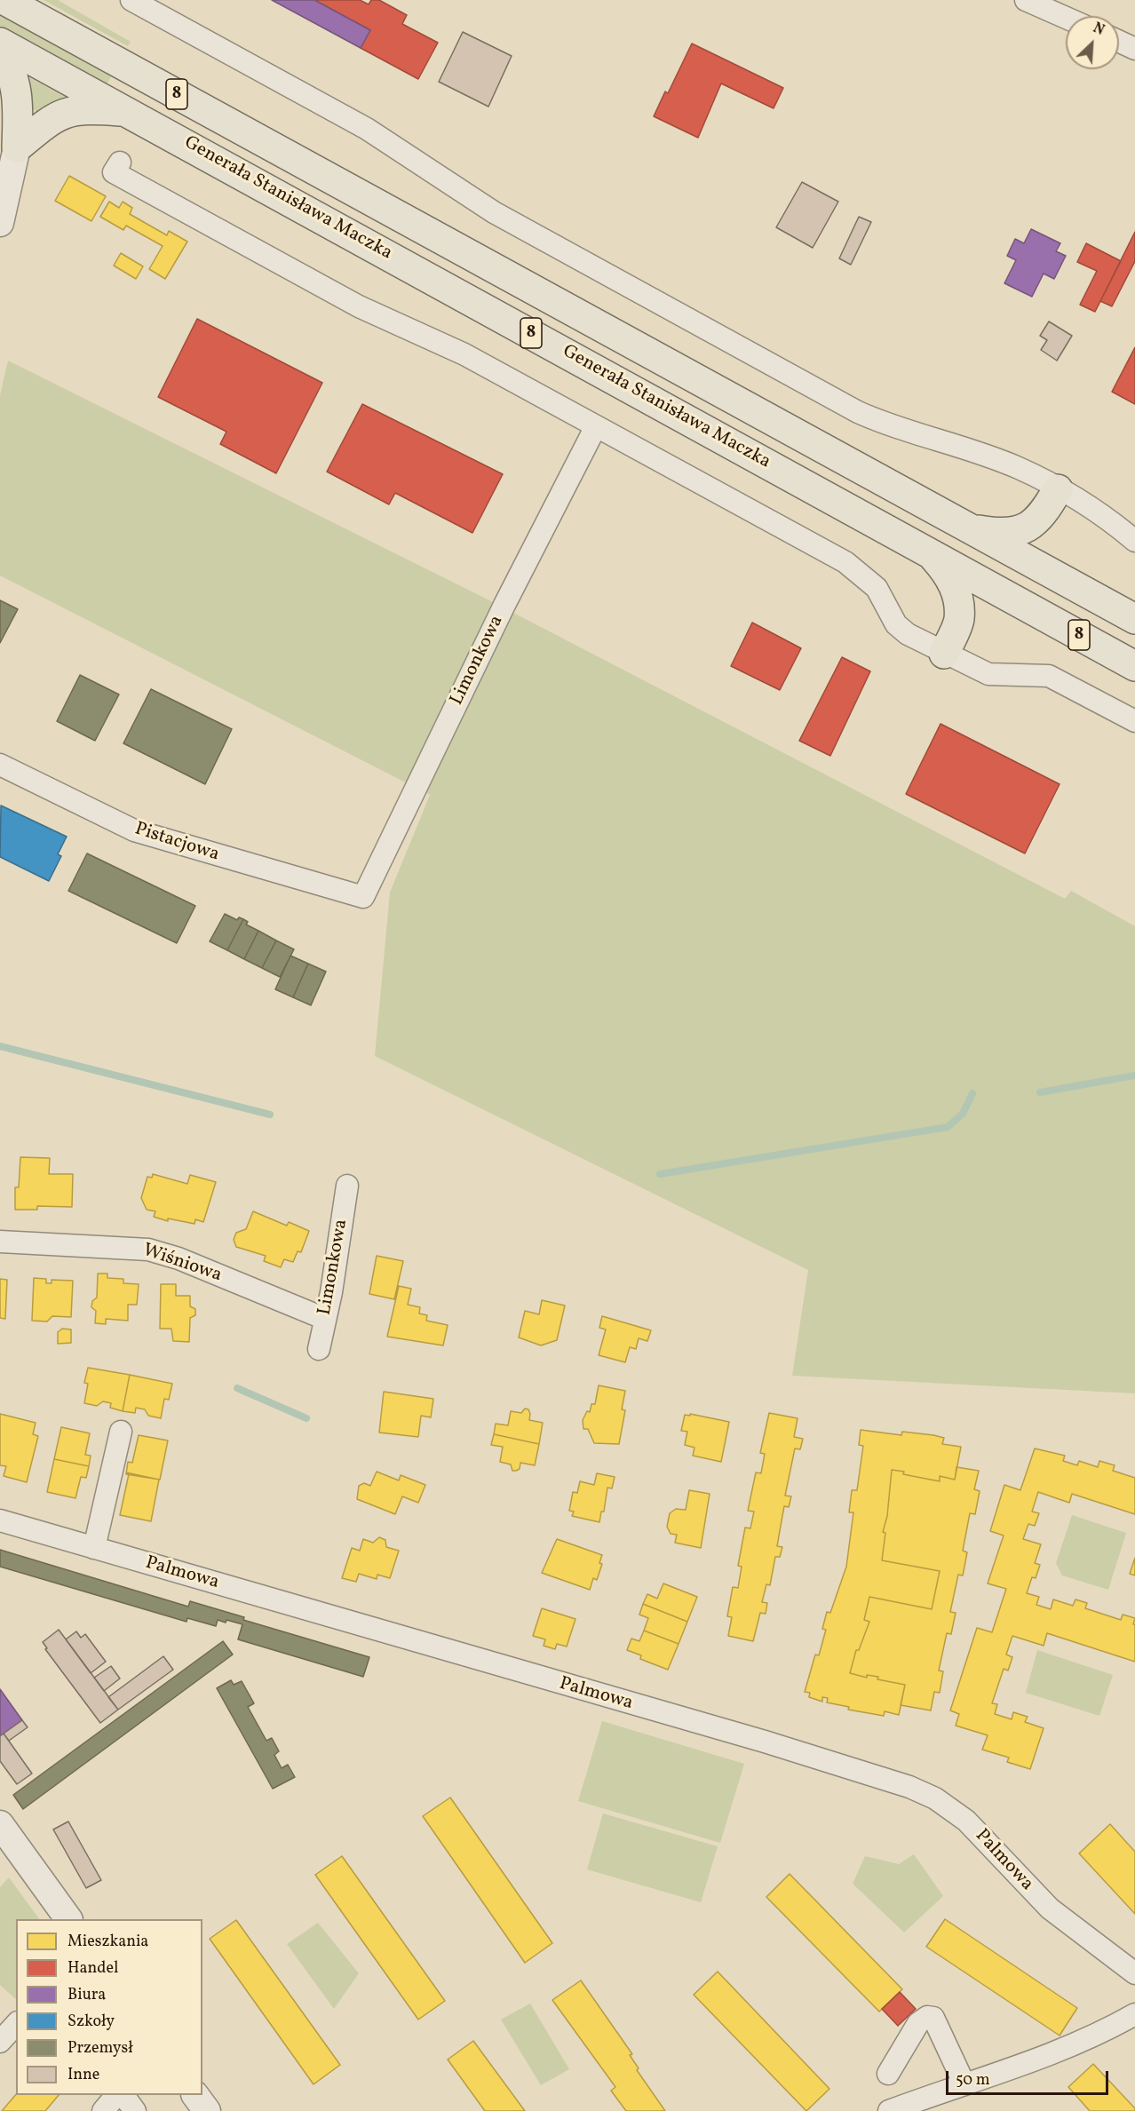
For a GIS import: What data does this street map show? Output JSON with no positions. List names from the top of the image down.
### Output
{
  "streets": {
    "highway": ["8", "Generała Stanisława Maczka"],
    "street": [
      "Limonkowa",
      "Pistacjowa",
      "Wiśniowa",
      "Palmowa"
    ]
  },
  "crossings": [
    ["Limonkowa", "Pistacjowa"],
    ["Limonkowa", "Wiśniowa"]
  ],
  "legend": [
    "Mieszkania",
    "Handel",
    "Biura",
    "Szkoły",
    "Przemysł",
    "Inne"
  ],
  "scale_bar": "50 m",
  "north": "top right"
}
